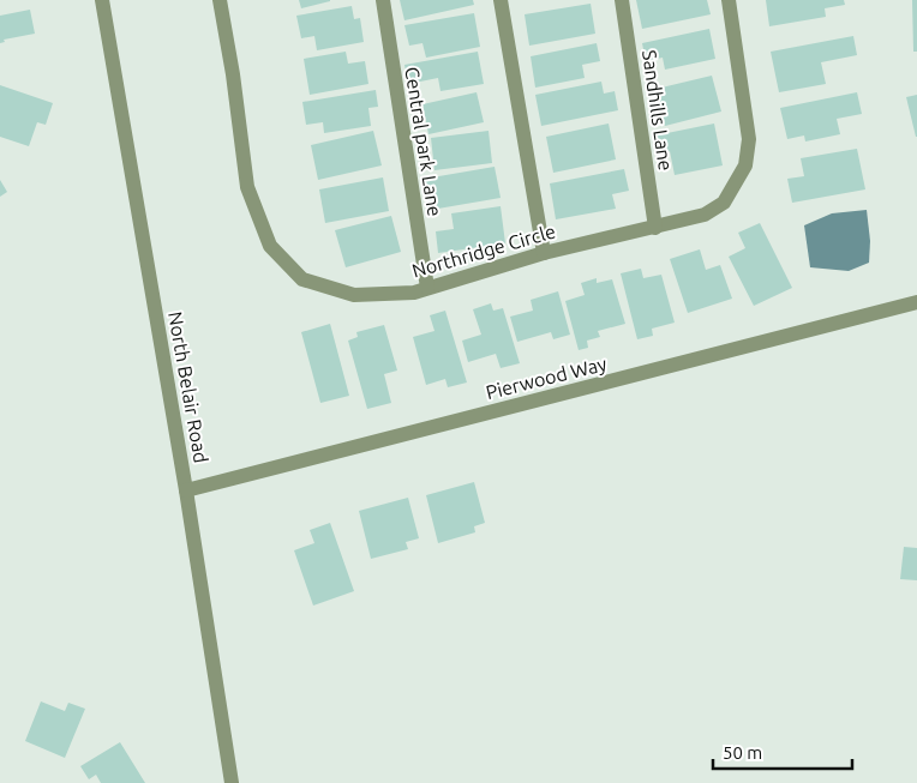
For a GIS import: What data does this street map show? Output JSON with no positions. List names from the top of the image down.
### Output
{
  "streets": {
    "street": [
      "Sandhills Lane",
      "Central park Lane",
      "Northridge Circle",
      "Pierwood Way",
      "North Belair Road"
    ]
  },
  "crossings": [
    ["Sandhills Lane", "Northridge Circle"],
    ["Central park Lane", "Northridge Circle"],
    ["Pierwood Way", "North Belair Road"]
  ],
  "scale_bar": "50 m"
}
